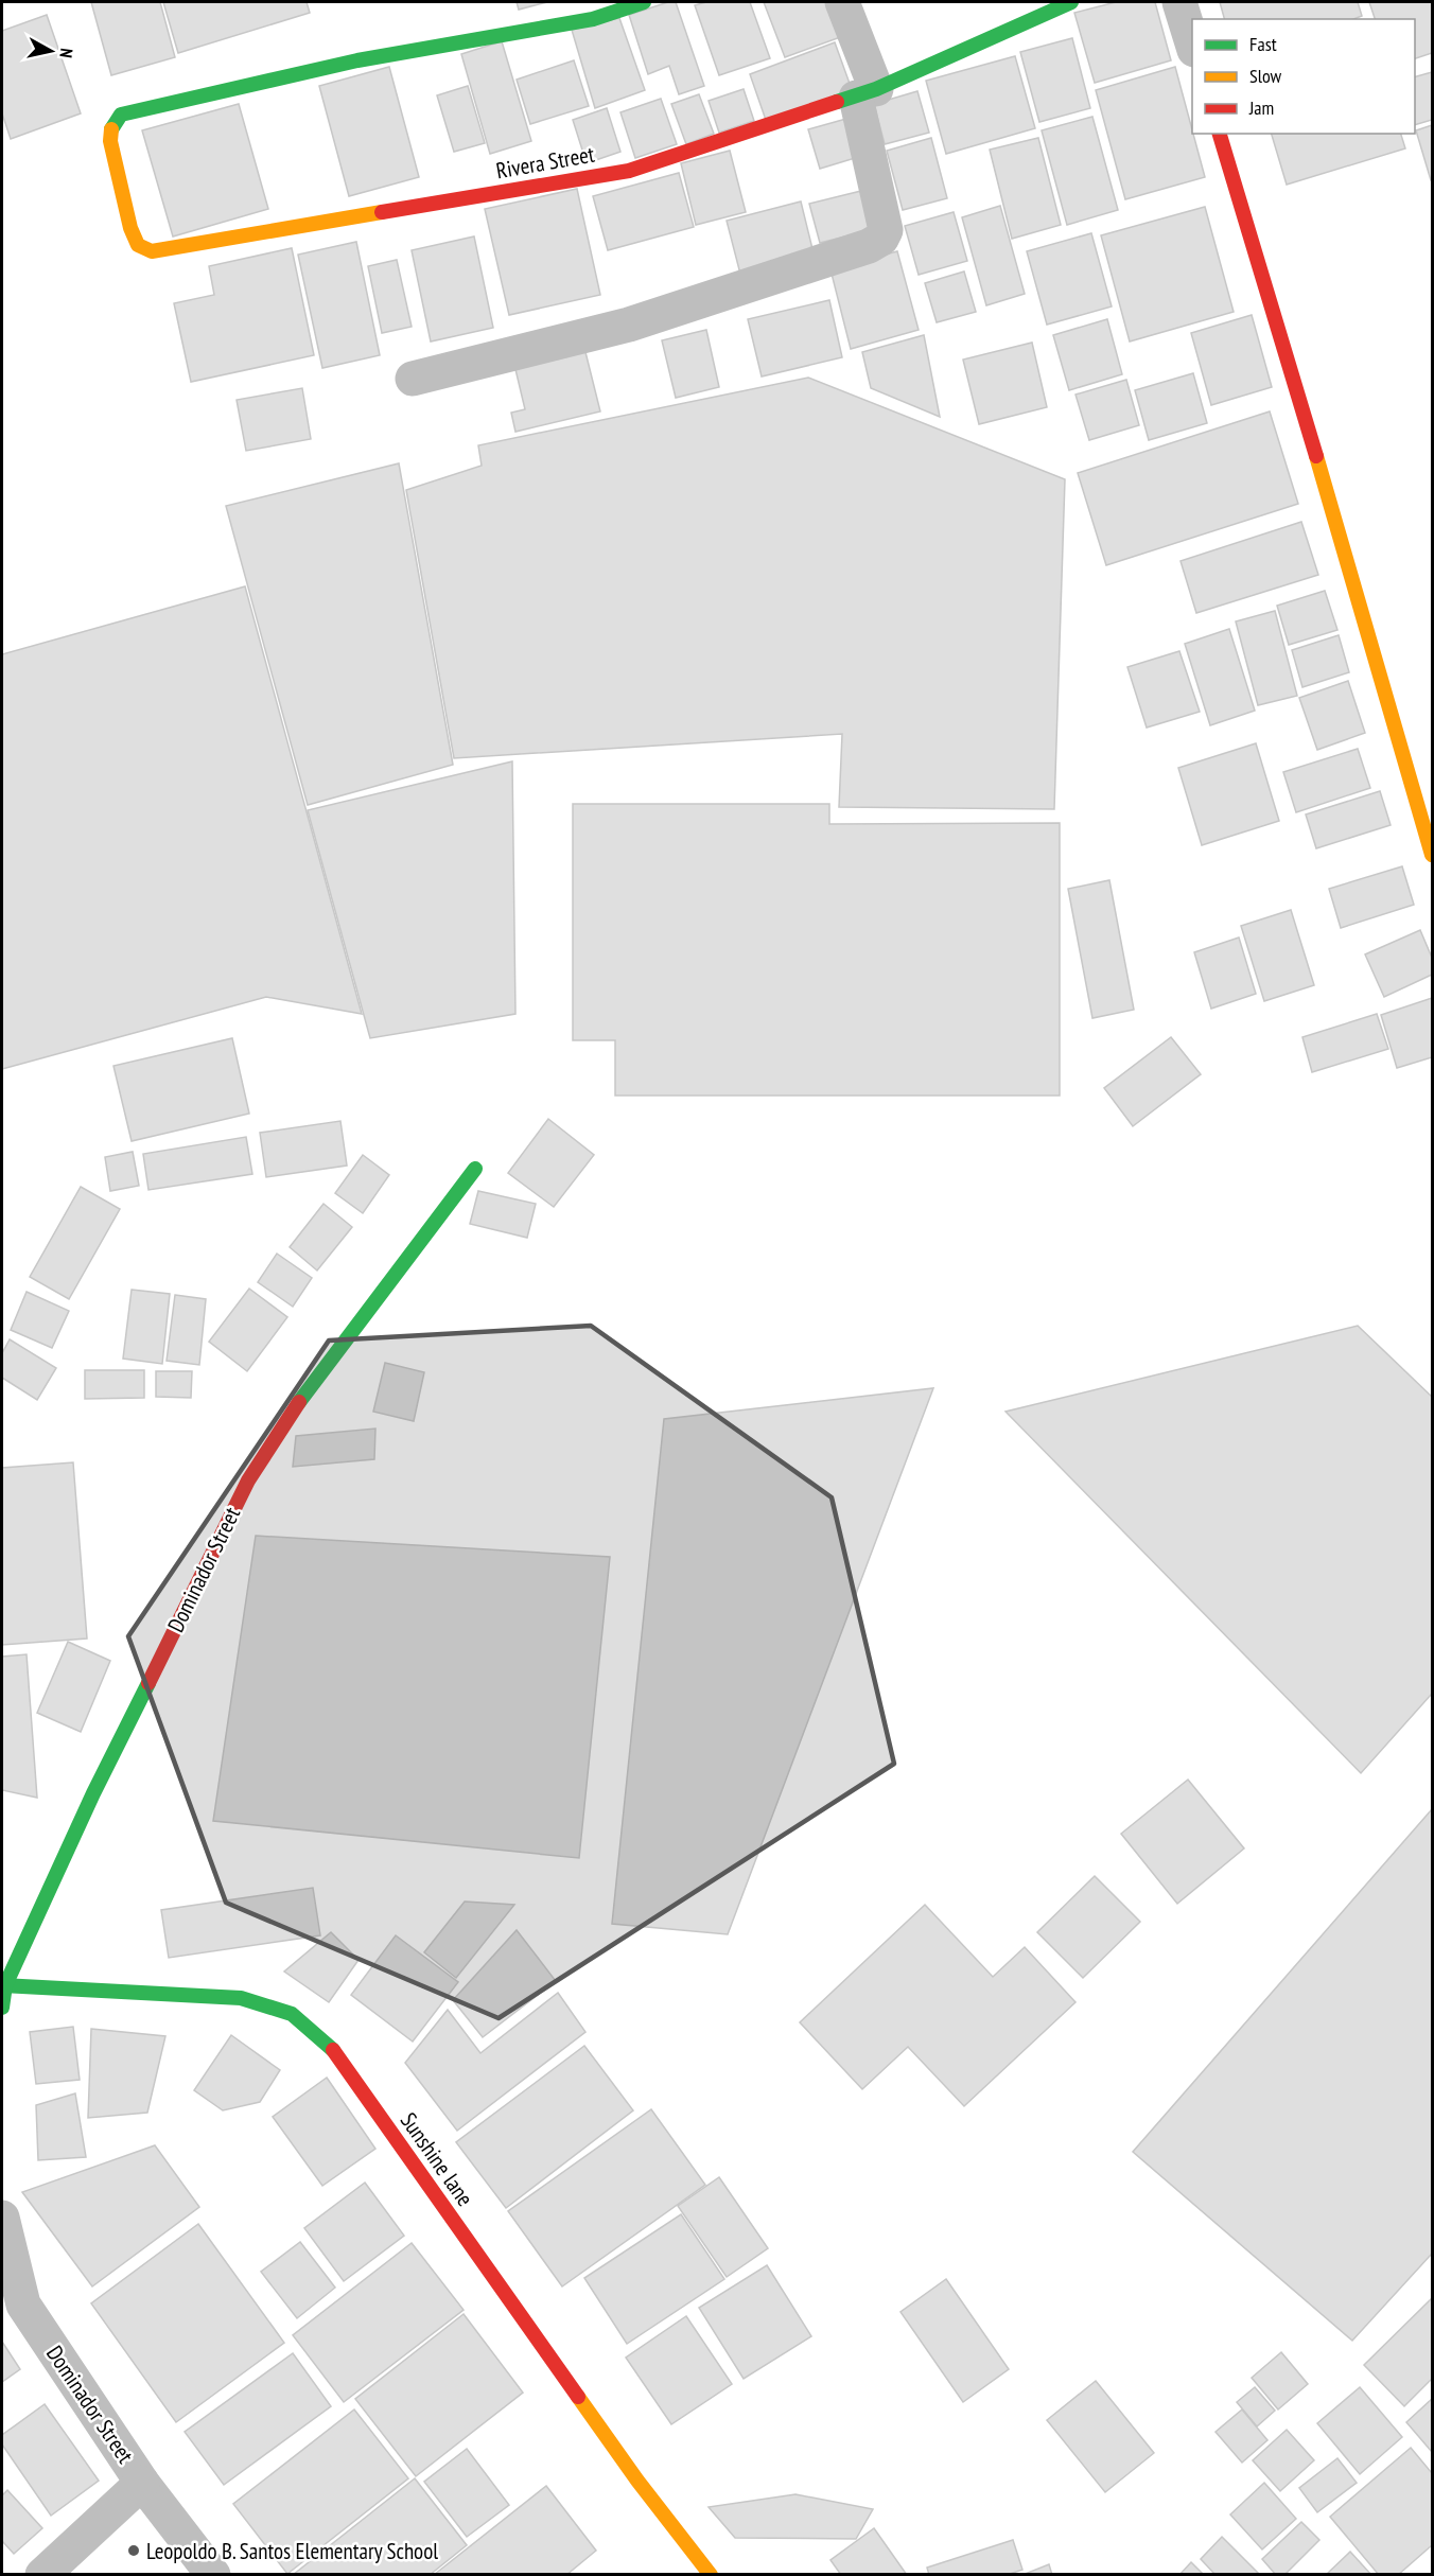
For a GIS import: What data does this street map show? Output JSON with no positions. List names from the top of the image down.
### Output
{
  "streets": {
    "street": ["Rivera Street", "Dominador Street", "Sunshine lane"]
  },
  "crossings": [
    ["Dominador Street", "Sunshine lane"]
  ],
  "places": ["Leopoldo B. Santos Elementary School"],
  "legend": ["Fast", "Slow", "Jam"],
  "north": "right"
}
